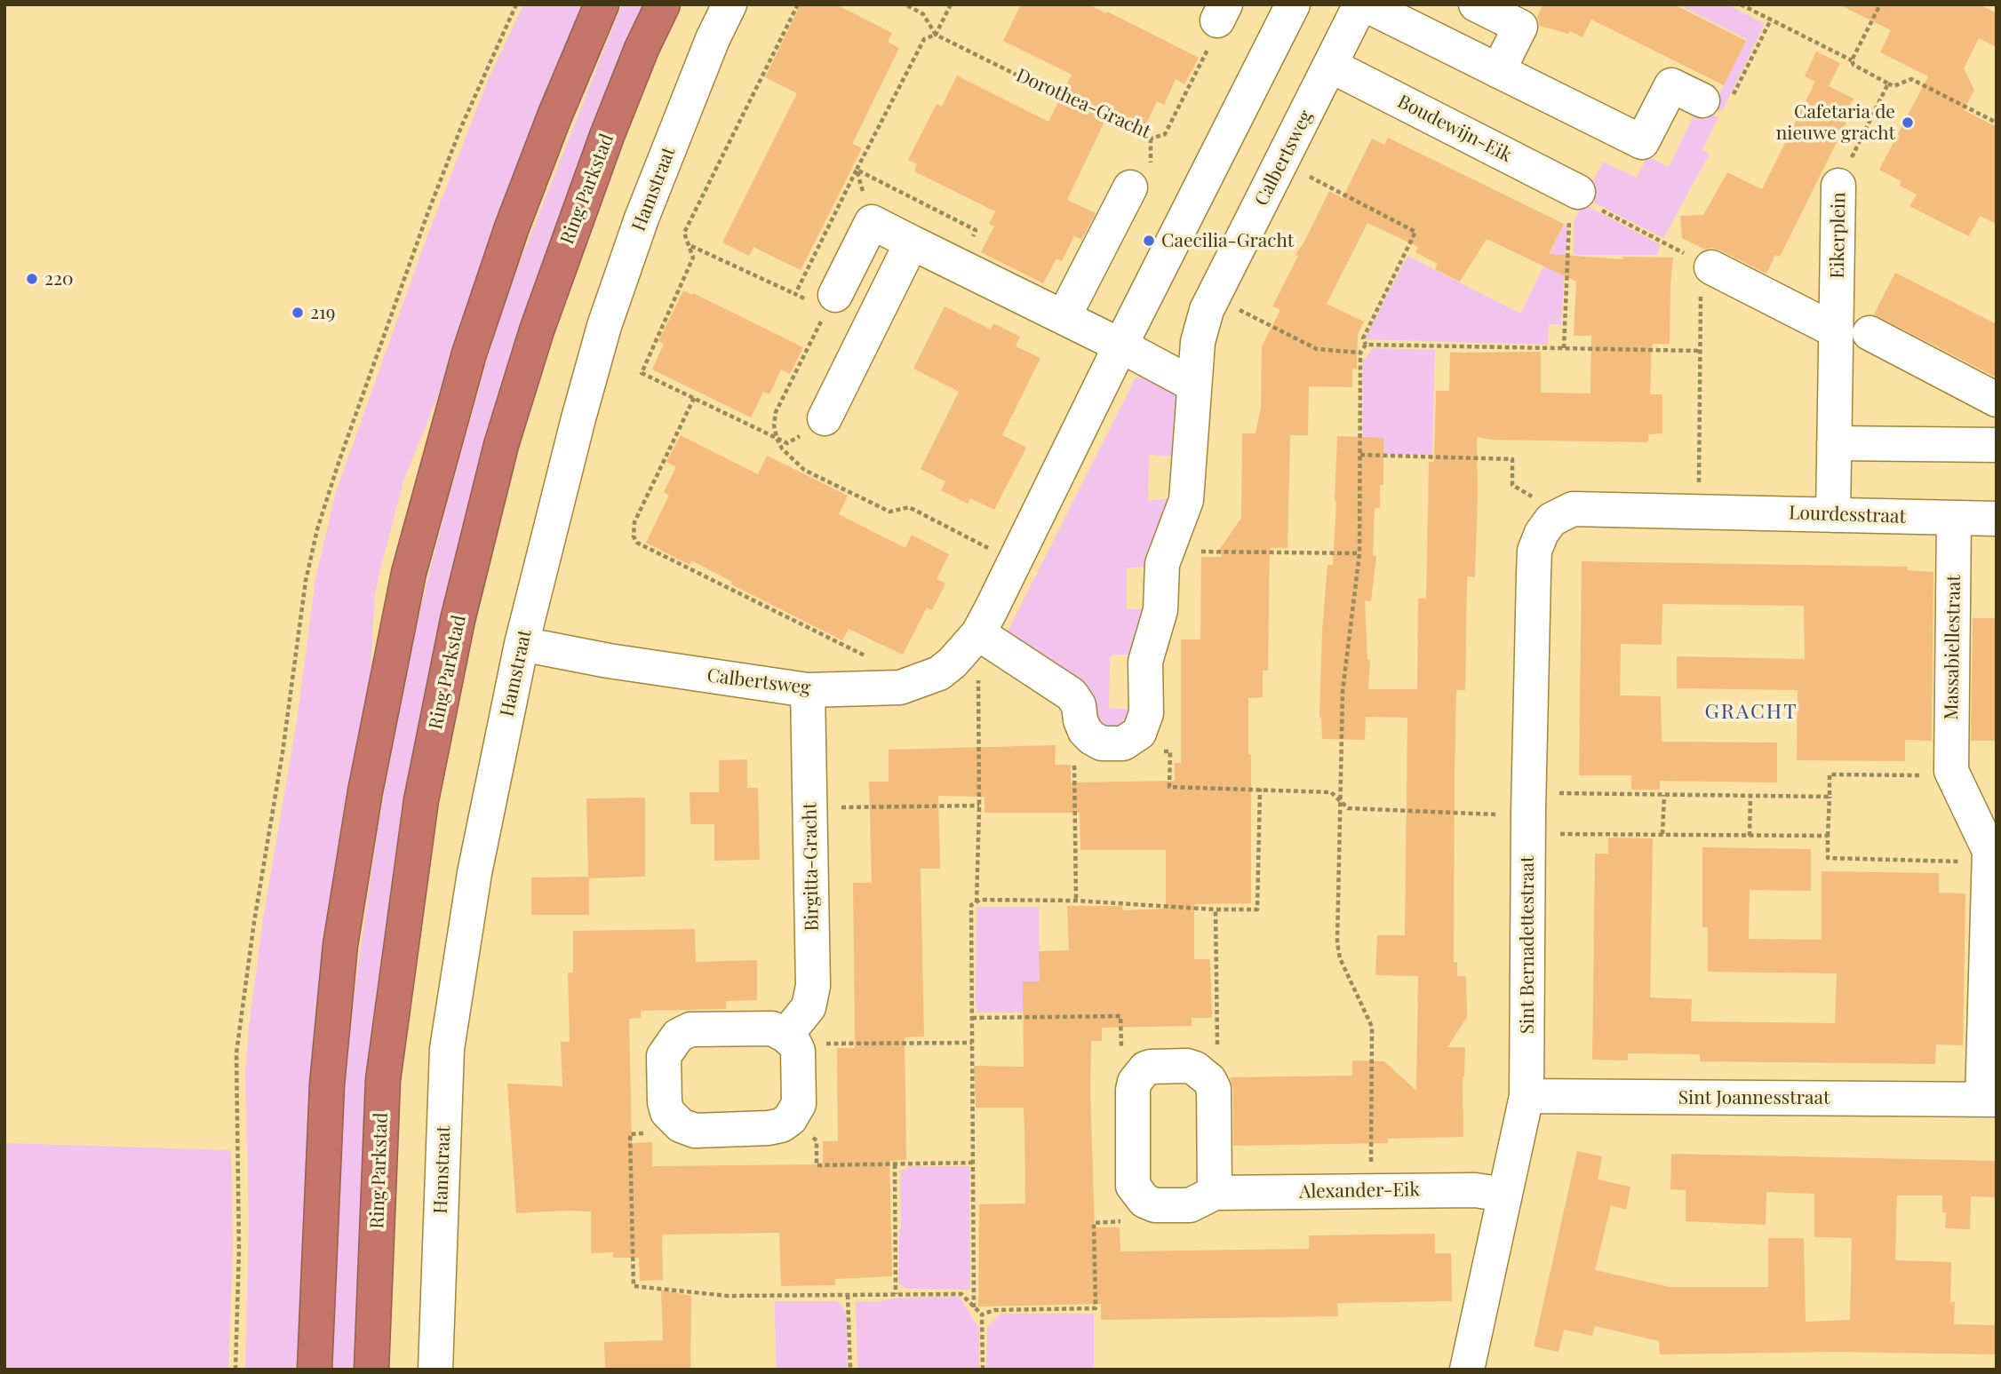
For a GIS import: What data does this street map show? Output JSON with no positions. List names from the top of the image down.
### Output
{
  "streets": {
    "highway": ["Ring Parkstad"],
    "street": [
      "Boudewijn-Eik",
      "Calbertsweg",
      "Hamstraat",
      "Eikerplein",
      "Lourdesstraat",
      "Massabiellestraat",
      "Birgitta-Gracht",
      "Sint Bernadettestraat",
      "Sint Joannesstraat",
      "Alexander-Eik"
    ],
    "path": ["Dorothea-Gracht"]
  },
  "crossings": [
    ["Boudewijn-Eik", "Calbertsweg"],
    ["Calbertsweg", "Hamstraat"],
    ["Calbertsweg", "Birgitta-Gracht"],
    ["Eikerplein", "Lourdesstraat"],
    ["Lourdesstraat", "Massabiellestraat"],
    ["Lourdesstraat", "Sint Bernadettestraat"],
    ["Massabiellestraat", "Sint Joannesstraat"],
    ["Sint Bernadettestraat", "Sint Joannesstraat"],
    ["Sint Bernadettestraat", "Alexander-Eik"]
  ],
  "districts": ["GRACHT"],
  "places": [
    "Cafetaria de nieuwe gracht",
    "Caecilia-Gracht",
    "220",
    "219"
  ]
}
